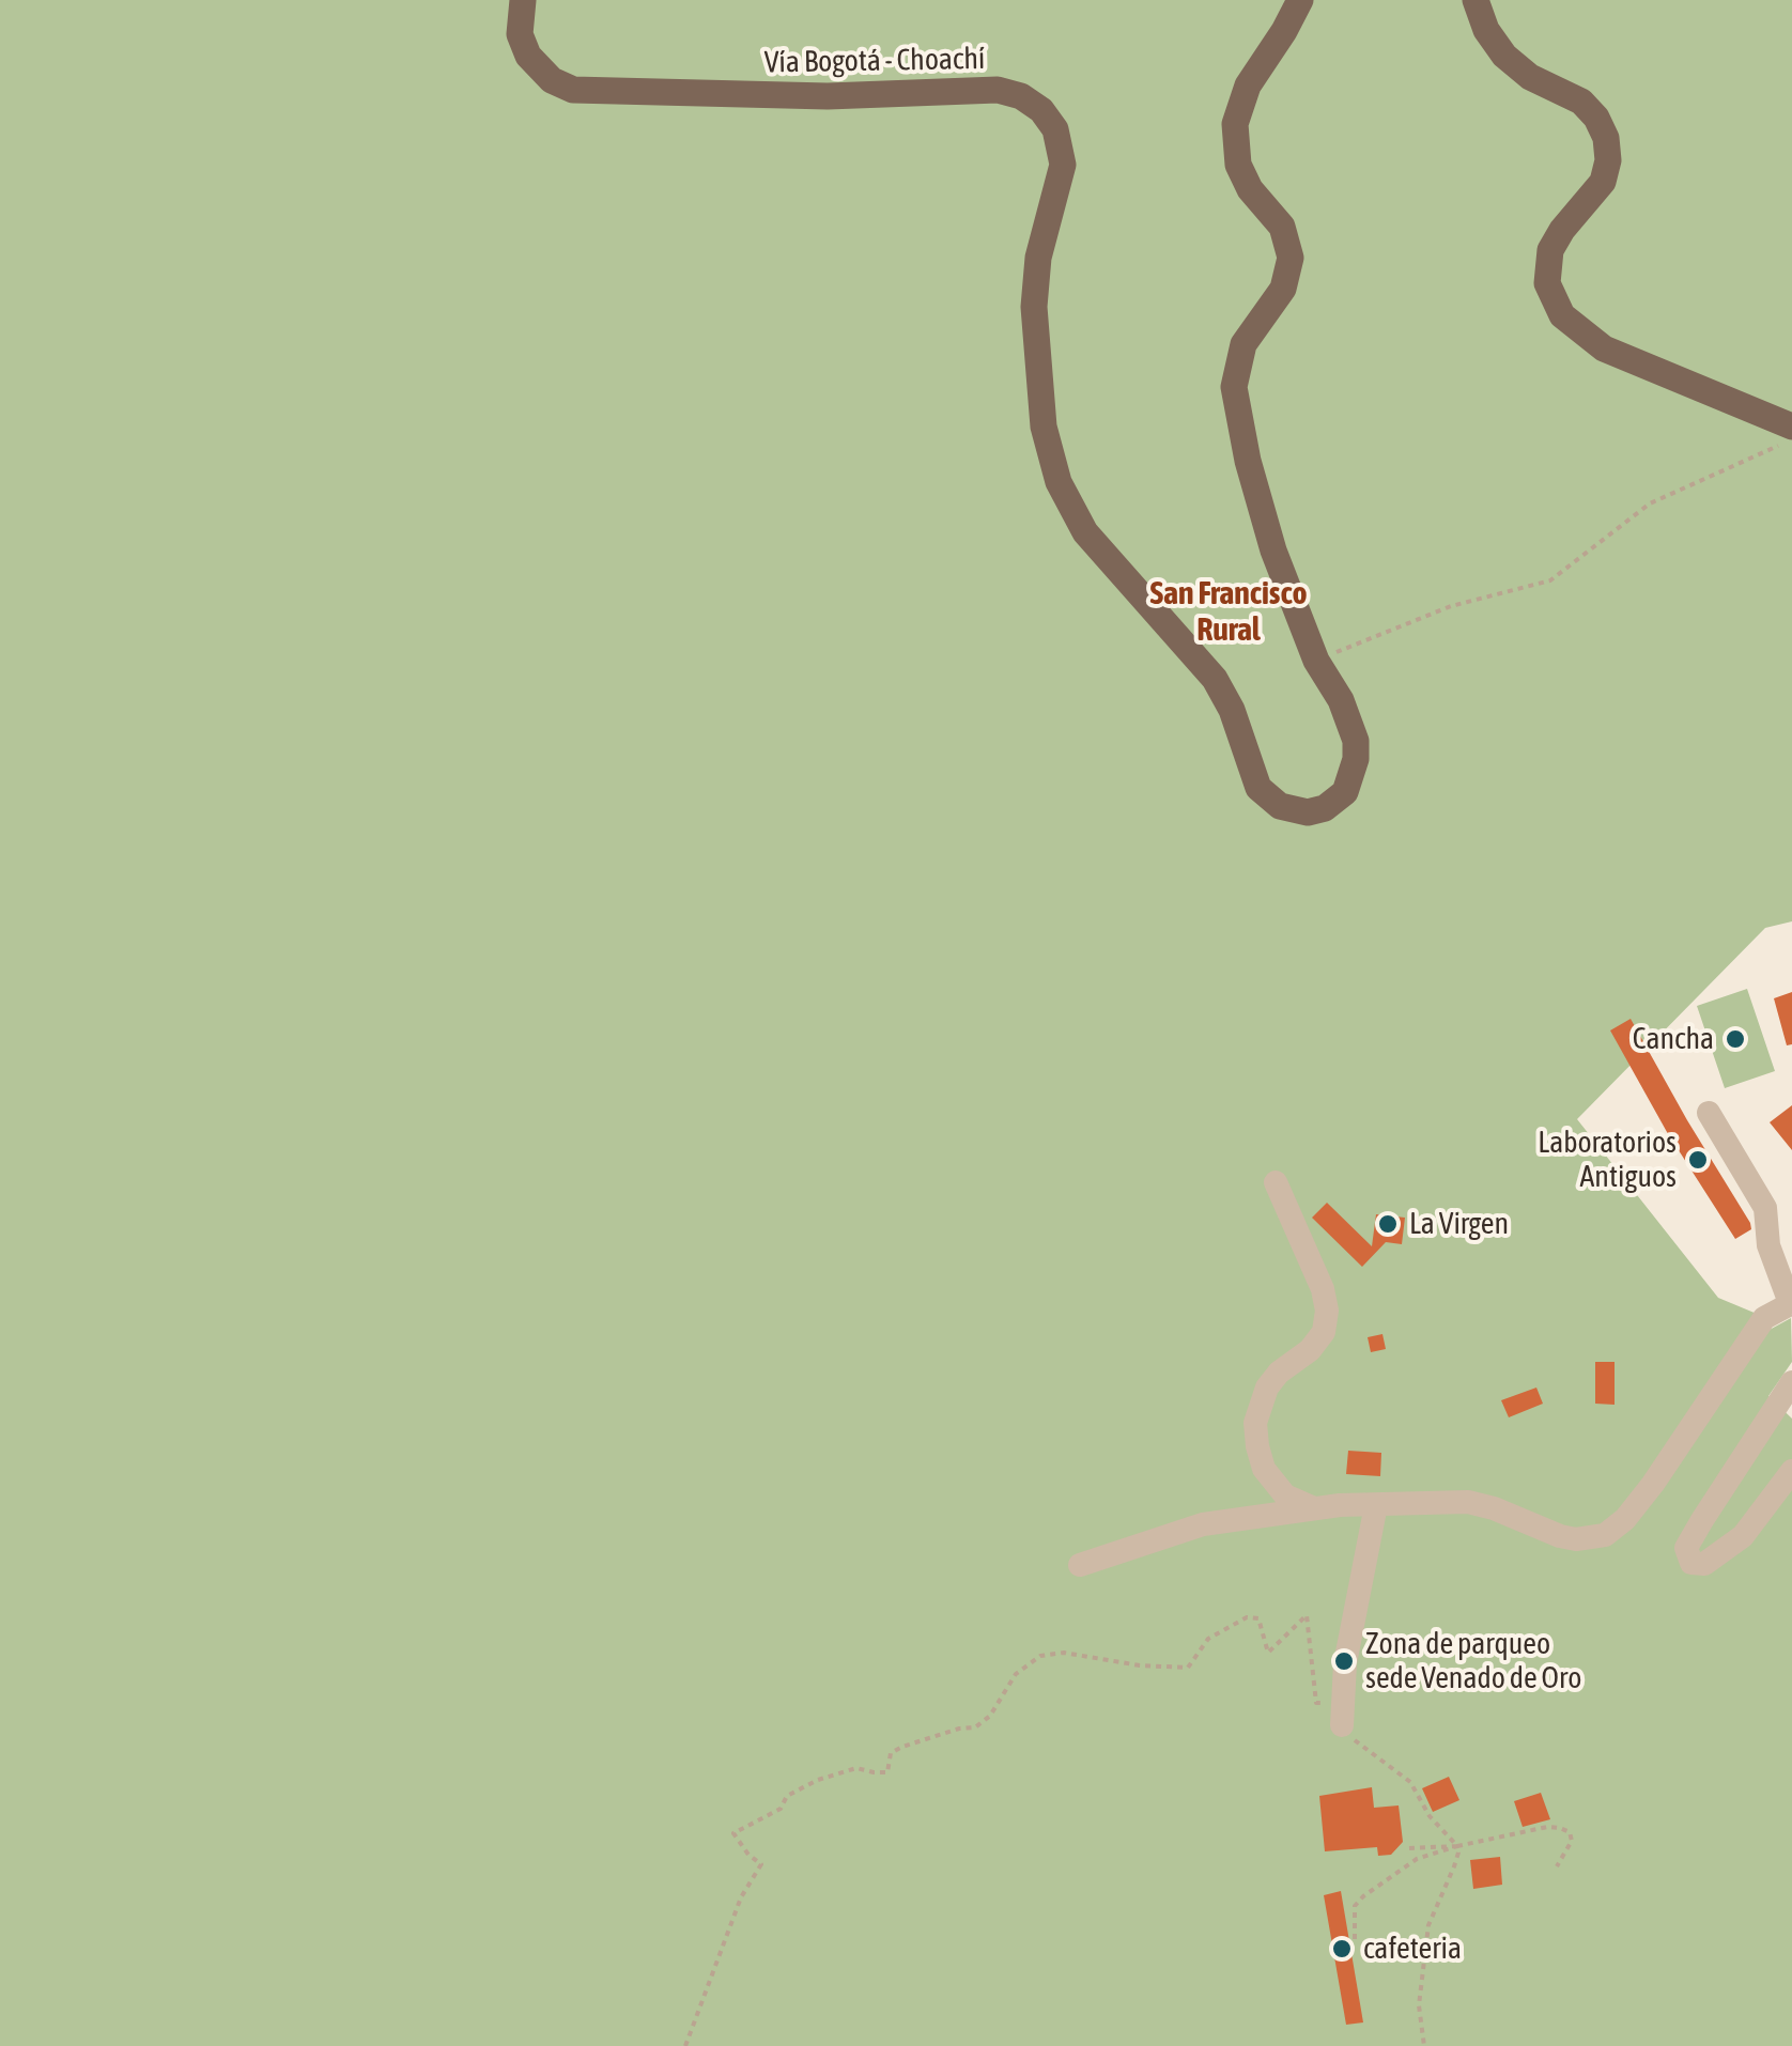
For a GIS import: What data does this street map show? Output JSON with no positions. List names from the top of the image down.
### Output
{
  "streets": {
    "main road": ["Vía Bogotá - Choachí"]
  },
  "districts": ["San Francisco Rural"],
  "places": [
    "Cancha",
    "Laboratorios Antiguos",
    "La Virgen",
    "Zona de parqueo sede Venado de Oro",
    "cafeteria"
  ]
}
